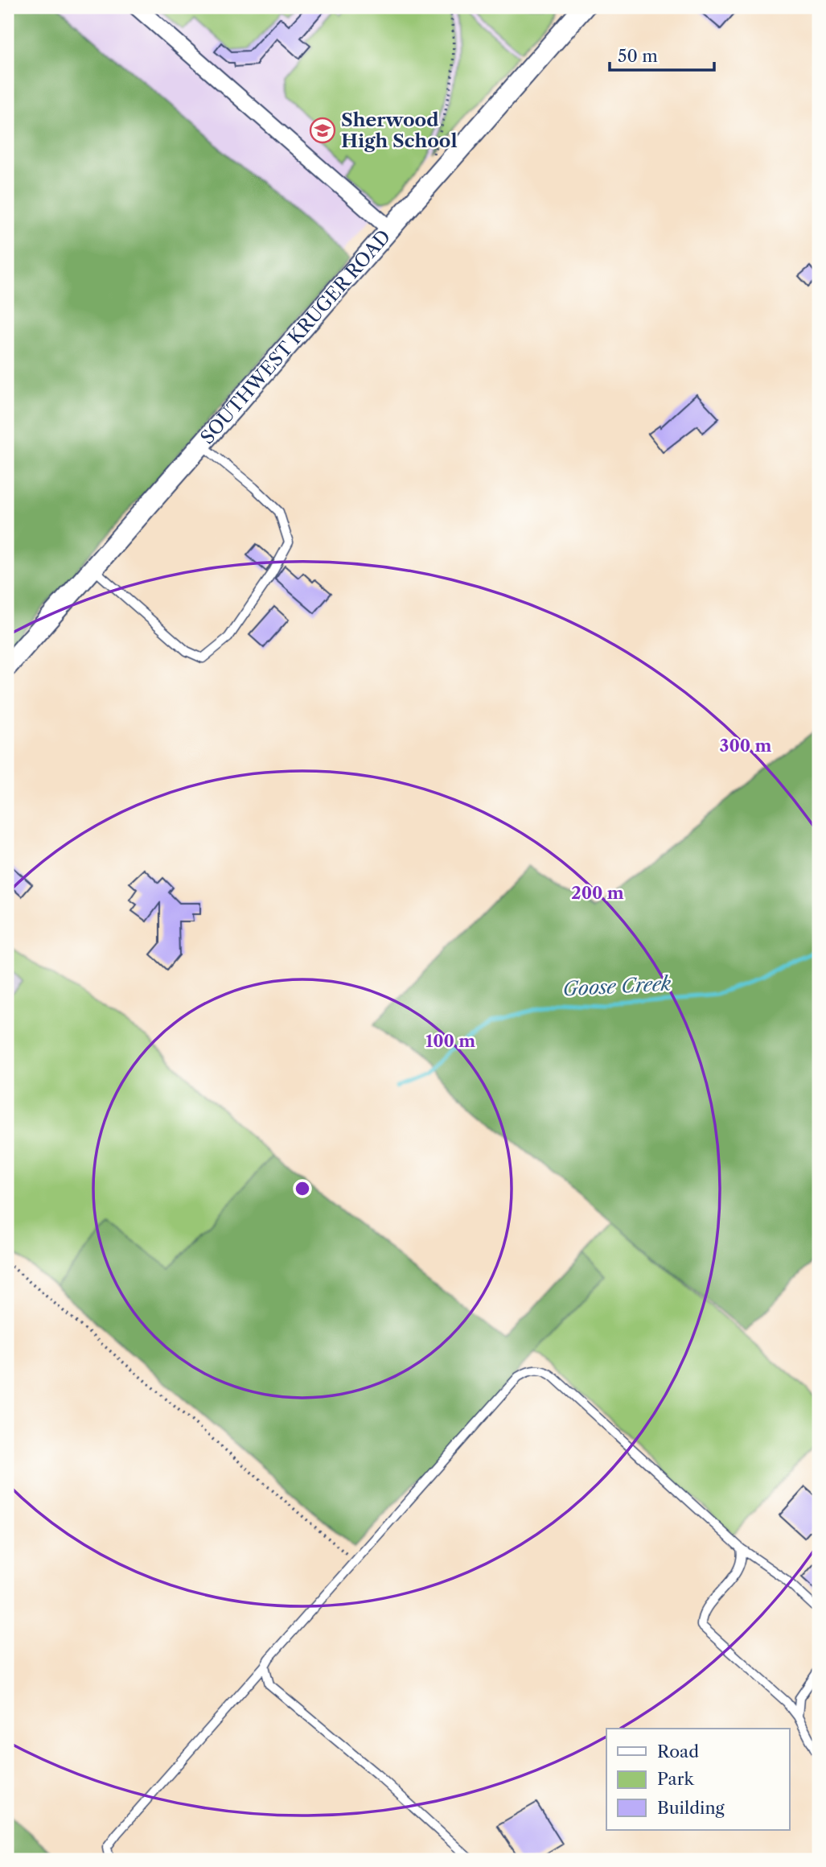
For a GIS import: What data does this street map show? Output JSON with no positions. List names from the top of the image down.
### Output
{
  "streets": {
    "street": ["SOUTHWEST KRUGER ROAD"]
  },
  "water": ["Goose Creek"],
  "places": {
    "school or university": ["Sherwood High School"]
  },
  "legend": ["Road", "Park", "Building"],
  "scale_bar": "50 m",
  "rings": ["300 m", "200 m", "100 m"]
}
